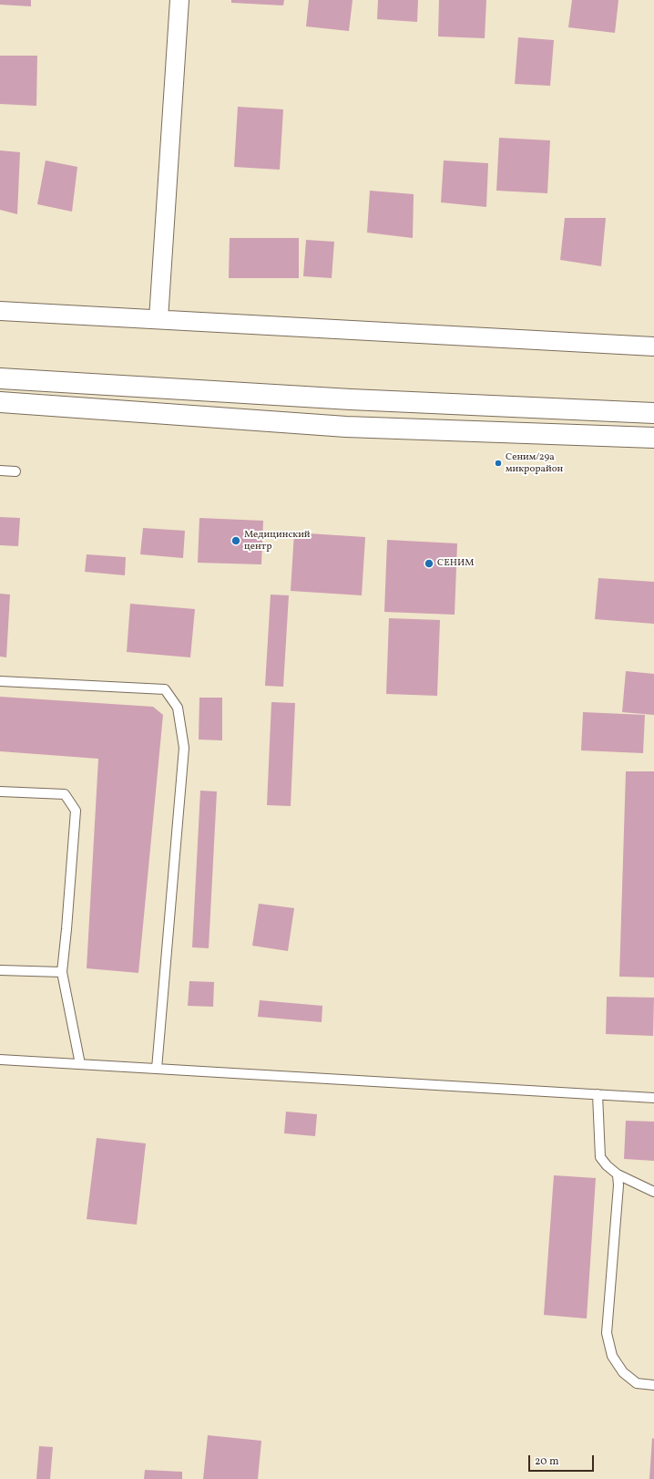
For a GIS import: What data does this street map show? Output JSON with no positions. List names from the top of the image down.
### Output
{
  "places": ["Сеним/29а микрорайон", "Медицинский центр", "СЕНИМ"],
  "scale_bar": "20 m"
}
